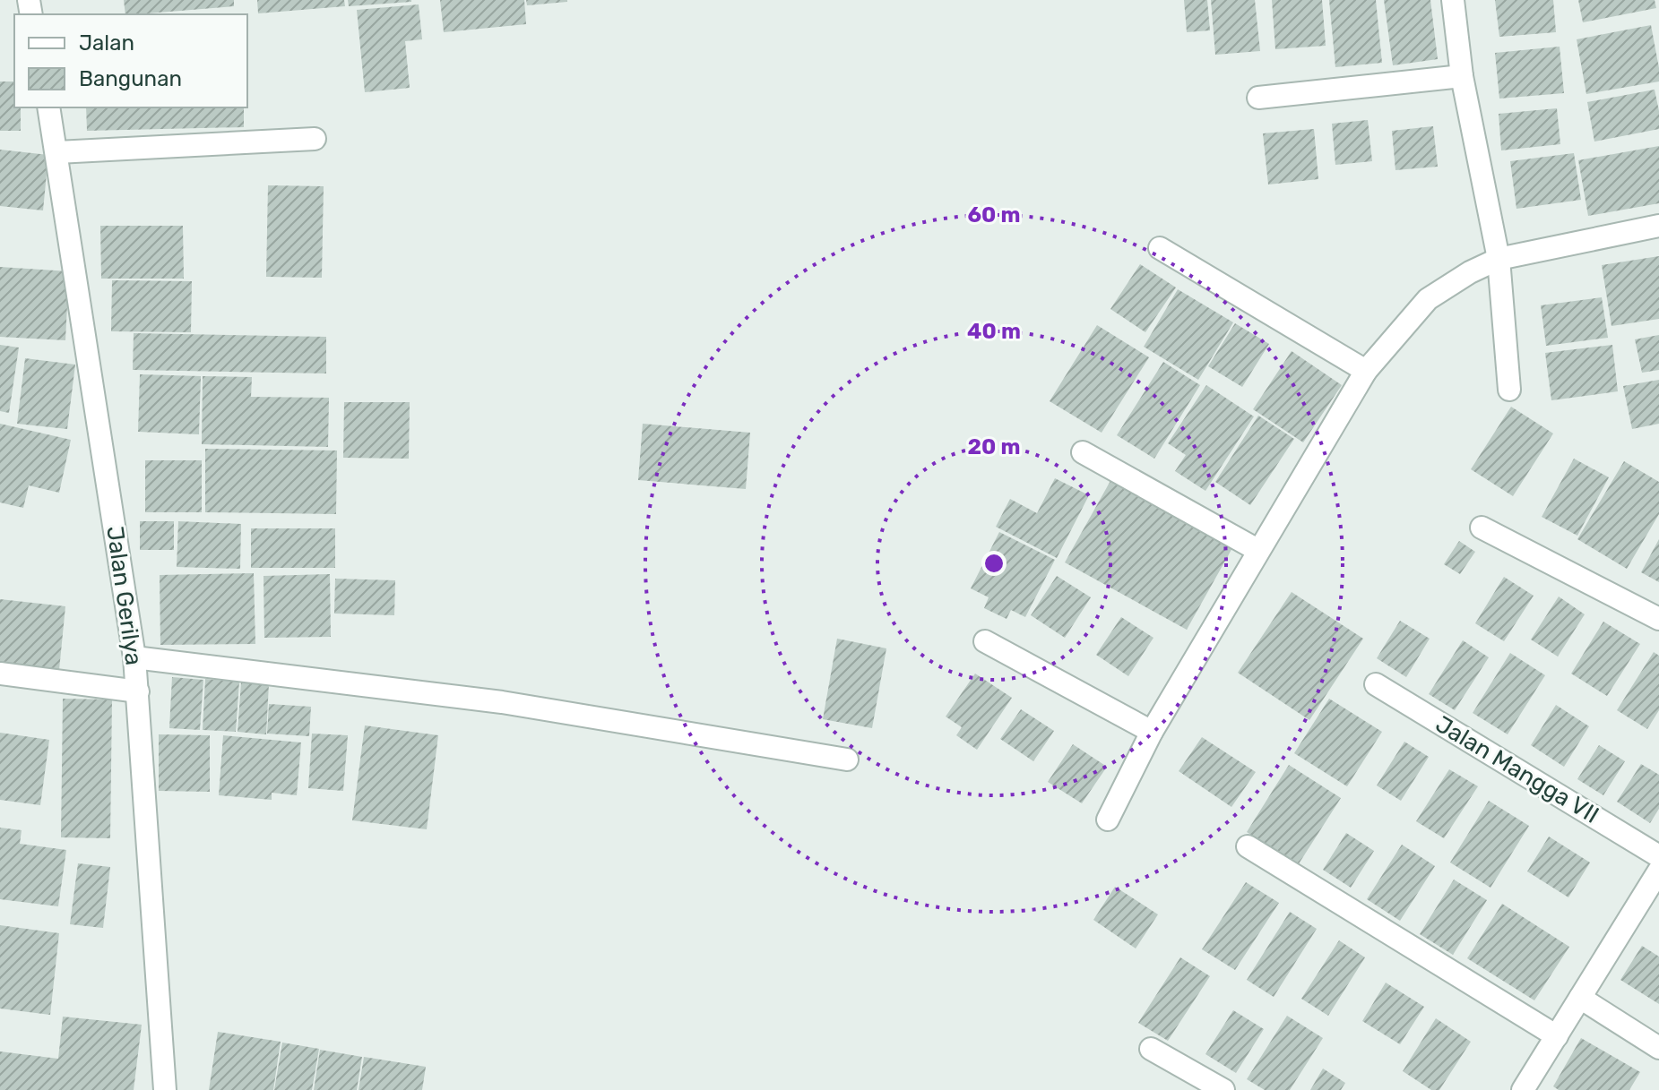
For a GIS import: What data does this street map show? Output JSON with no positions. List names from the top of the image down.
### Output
{
  "streets": {
    "street": ["Jalan Gerilya", "Jalan Mangga VII"]
  },
  "legend": ["Jalan", "Bangunan"],
  "rings": ["60 m", "40 m", "20 m"]
}
